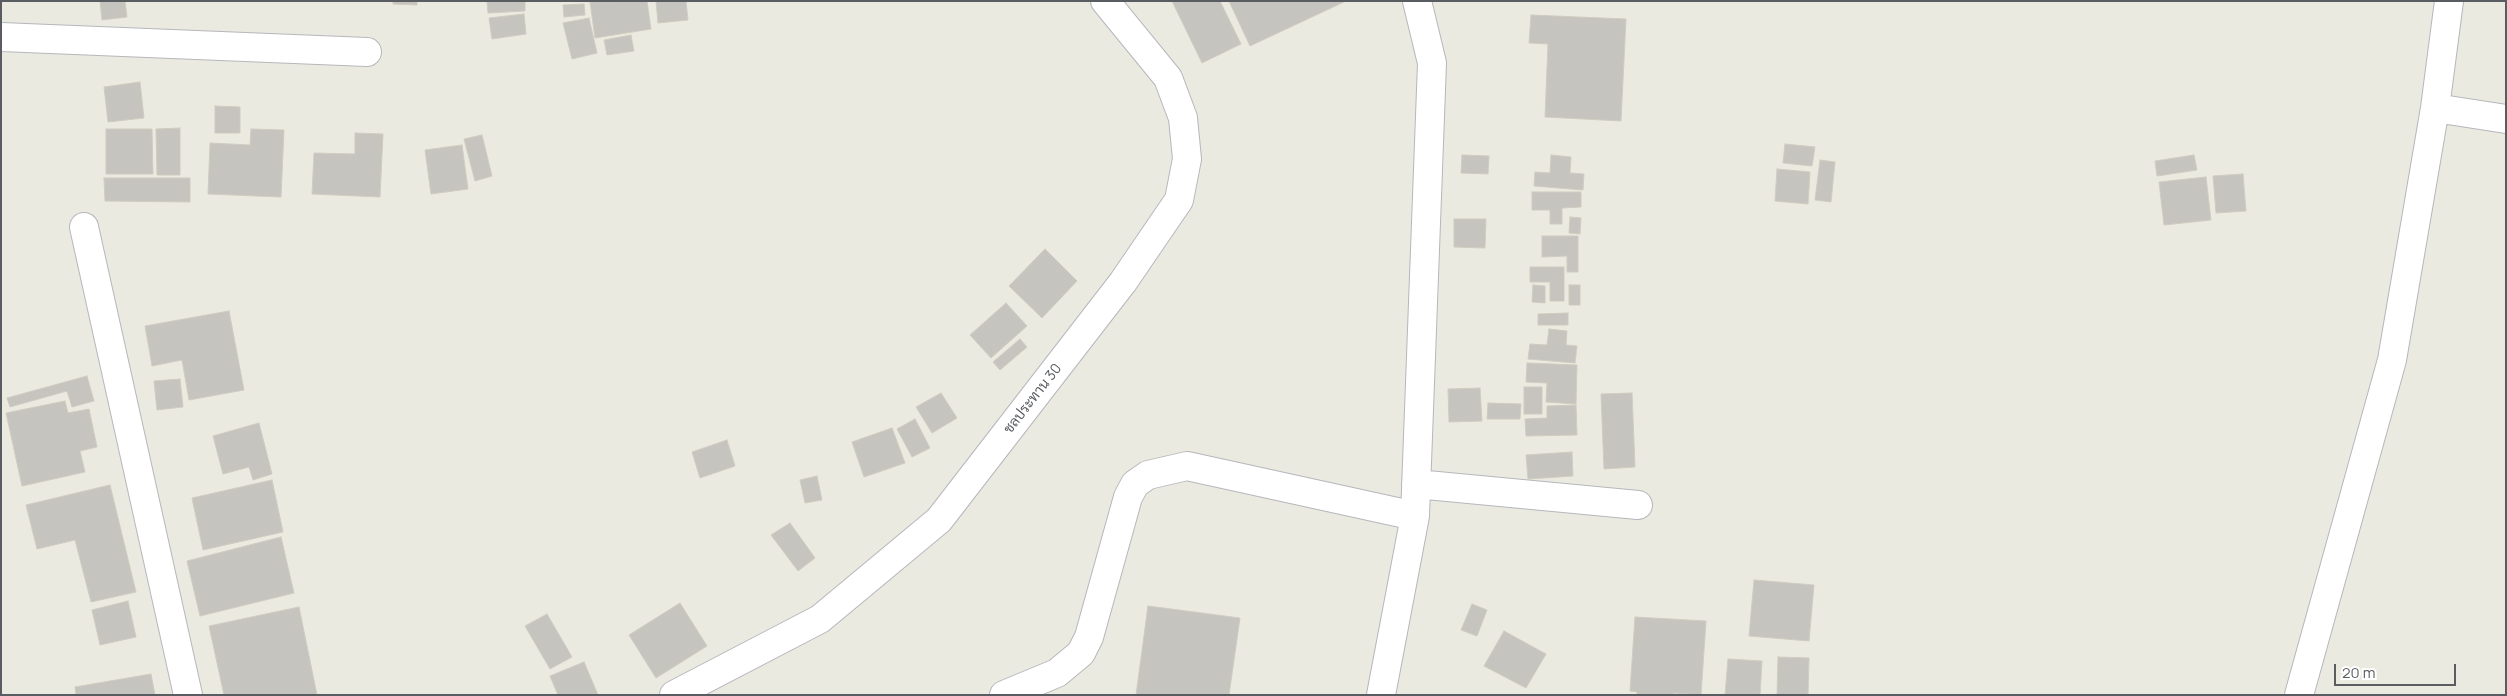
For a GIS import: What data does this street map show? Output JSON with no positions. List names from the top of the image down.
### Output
{
  "streets": {
    "street": ["ชลประทาน 30"]
  },
  "scale_bar": "20 m"
}
